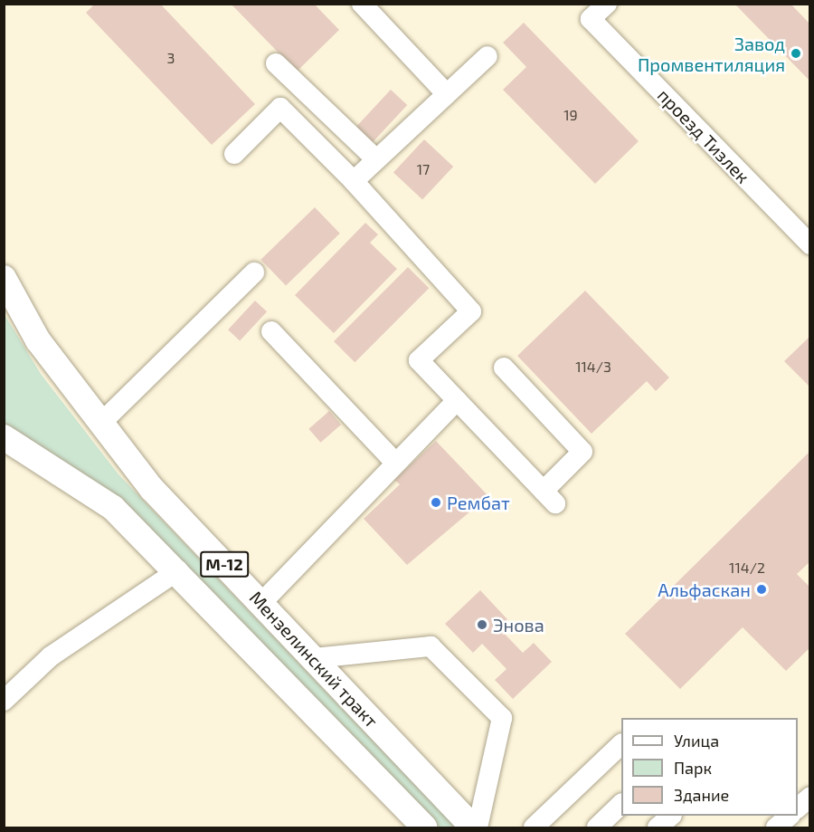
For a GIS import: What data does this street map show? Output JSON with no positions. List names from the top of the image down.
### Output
{
  "streets": {
    "main road": ["М-12", "Мензелинский тракт"],
    "street": ["проезд Тизлек"]
  },
  "places": [
    "Завод Промвентиляция",
    "Рембат",
    "Альфаскан",
    "Энова"
  ],
  "house_numbers": [
    "3",
    "19",
    "17",
    "114/3",
    "114/2"
  ],
  "legend": ["Улица", "Парк", "Здание"]
}
